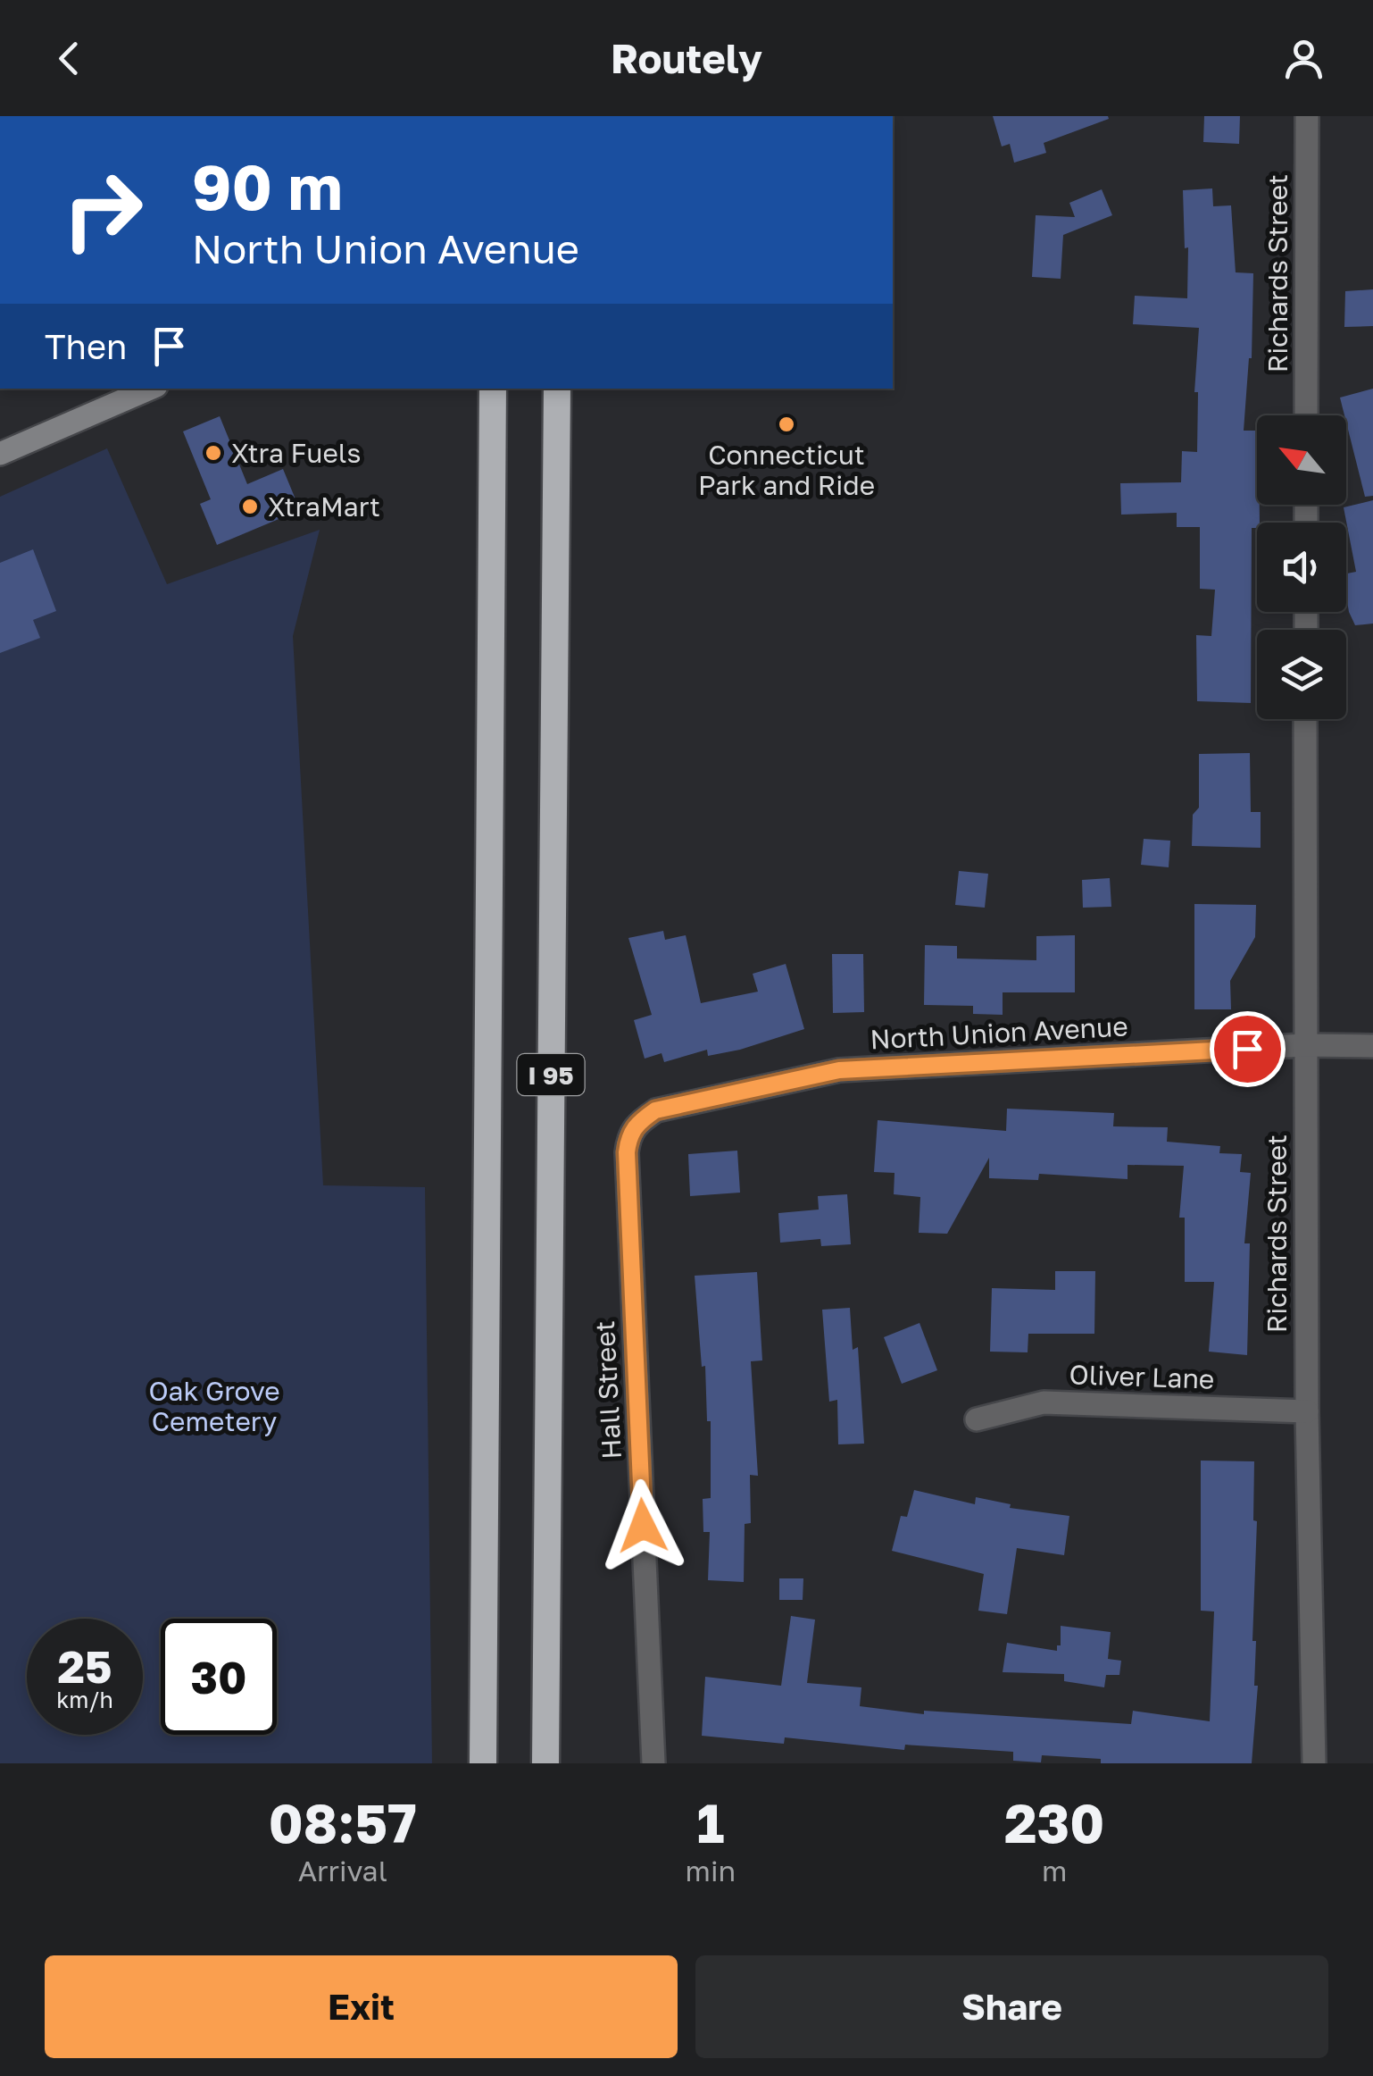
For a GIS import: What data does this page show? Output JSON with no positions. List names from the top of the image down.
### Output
{
  "streets": {
    "highway": ["I 95"],
    "street": [
      "Richards Street",
      "North Union Avenue",
      "Oliver Lane",
      "Hall Street"
    ]
  },
  "crossings": [
    ["Richards Street", "North Union Avenue"],
    ["Richards Street", "Oliver Lane"],
    ["North Union Avenue", "Hall Street"]
  ],
  "parks": ["Oak Grove Cemetery"],
  "places": ["Connecticut Park and Ride", "Xtra Fuels", "XtraMart"],
  "north": "top left",
  "page": {
    "header": "Routely",
    "turn": ["90 m", "North Union Avenue"],
    "then": "Then",
    "speed": "25 km/h",
    "limit": "30",
    "eta": [
      "08:57",
      "Arrival",
      "1",
      "min",
      "230",
      "m"
    ],
    "buttons": ["Exit", "Share"]
  }
}
